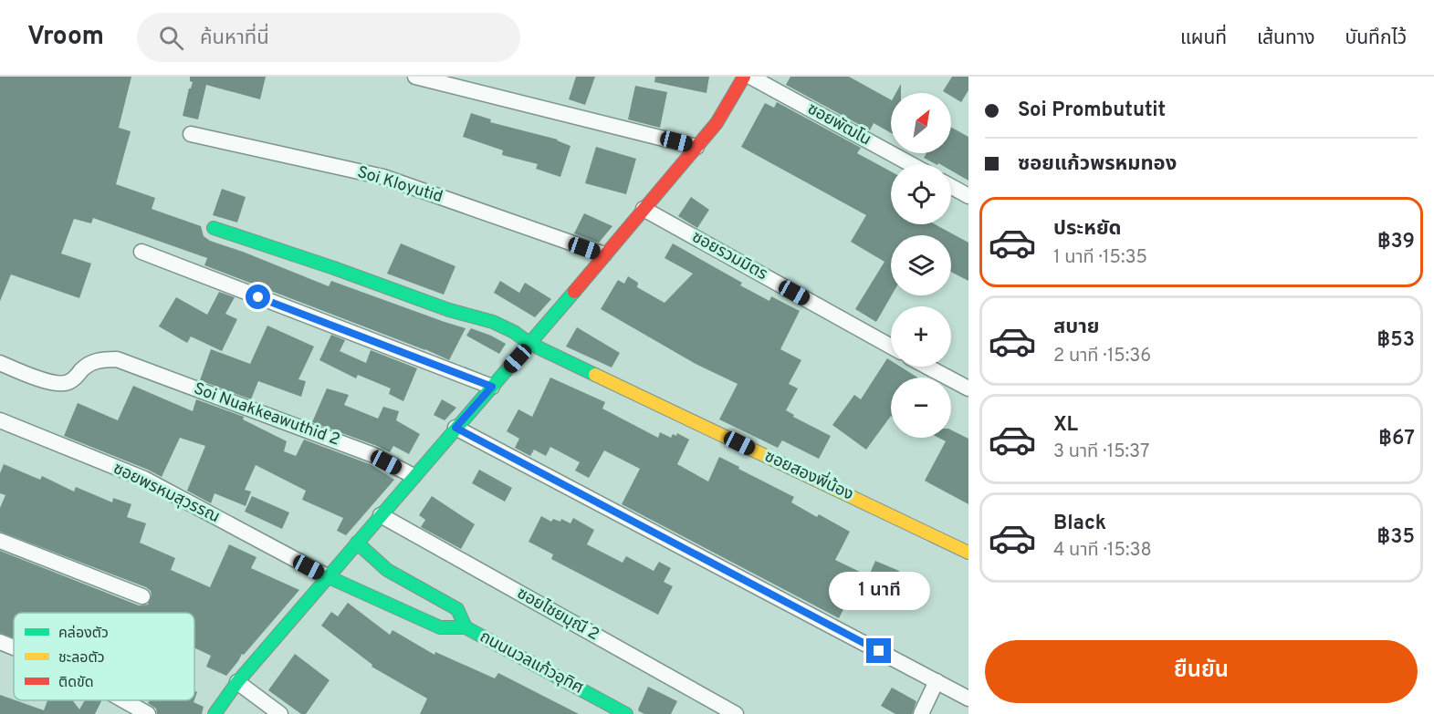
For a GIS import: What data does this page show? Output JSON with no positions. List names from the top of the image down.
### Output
{
  "streets": {
    "street": [
      "ซอยพัฒโน",
      "Soi Kloyutid",
      "ซอยรวมมิตร",
      "Soi Nuakkeawuthid 2",
      "ซอยสองพี่น้อง",
      "ซอยพรหมสุวรรณ",
      "ซอยไชยมุณี 2",
      "ถนนนวลแก้วอุทิศ"
    ]
  },
  "crossings": [
    ["ซอยพรหมสุวรรณ", "ถนนนวลแก้วอุทิศ"]
  ],
  "legend": ["คล่องตัว", "ชะลอตัว", "ติดขัด"],
  "north": "top right",
  "page": {
    "header": "Vroom",
    "search": "ค้นหาที่นี่",
    "nav": ["แผนที่", "เส้นทาง", "บันทึกไว้"],
    "banner": ["Soi Prombututit", "ซอยแก้วพรหมทอง"],
    "map_buttons": ["+", "−"],
    "list": [
      {
        "name": "ประหยัด",
        "note": "1 นาที · 15:35",
        "value": "฿39"
      },
      {
        "name": "สบาย",
        "note": "2 นาที · 15:36",
        "value": "฿53"
      },
      {
        "name": "XL",
        "note": "3 นาที · 15:37",
        "value": "฿67"
      },
      {
        "name": "Black",
        "note": "4 นาที · 15:38",
        "value": "฿35"
      }
    ],
    "bubble": "1 นาที",
    "buttons": "ยืนยัน"
  }
}
